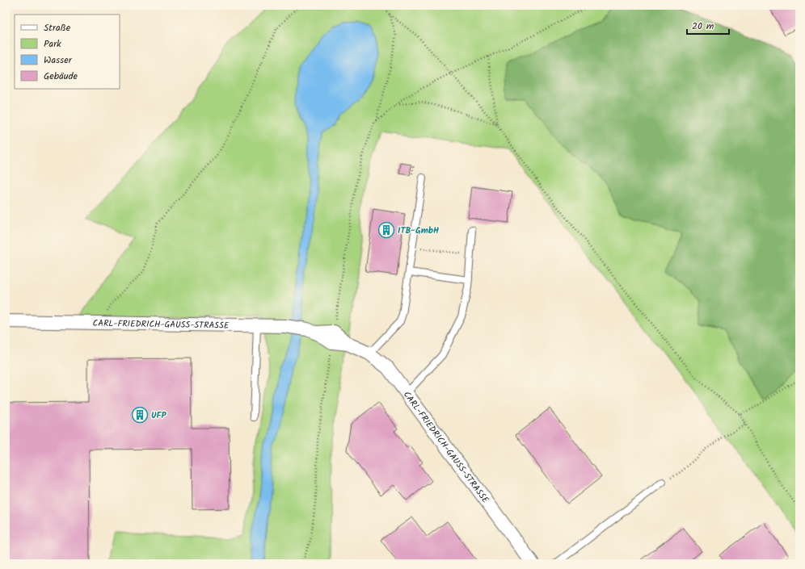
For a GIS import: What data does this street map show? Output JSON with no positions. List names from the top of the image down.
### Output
{
  "streets": {
    "street": ["CARL-FRIEDRICH-GAUSS-STRASSE"]
  },
  "places": {
    "building": ["ITB-GmbH", "UFP"]
  },
  "legend": [
    "Straße",
    "Park",
    "Wasser",
    "Gebäude"
  ],
  "scale_bar": "20 m"
}
